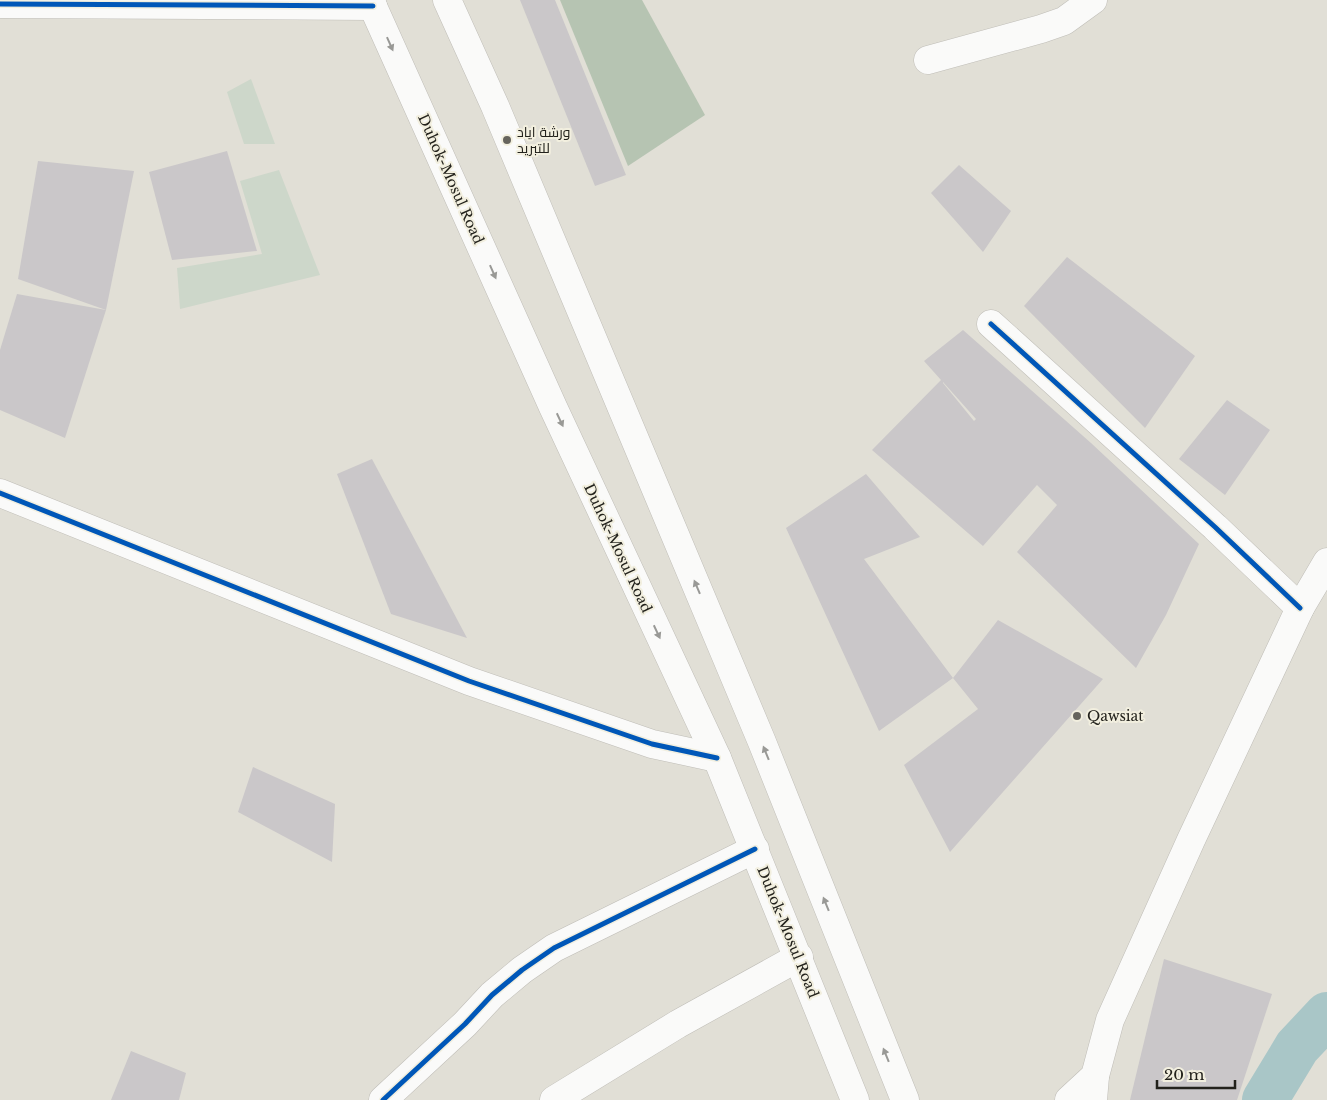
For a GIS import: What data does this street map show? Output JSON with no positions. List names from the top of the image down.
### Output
{
  "streets": {
    "main road": ["Duhok-Mosul Road"]
  },
  "places": ["ورشة اياد للتبريد", "Qawsiat"],
  "scale_bar": "20 m"
}
